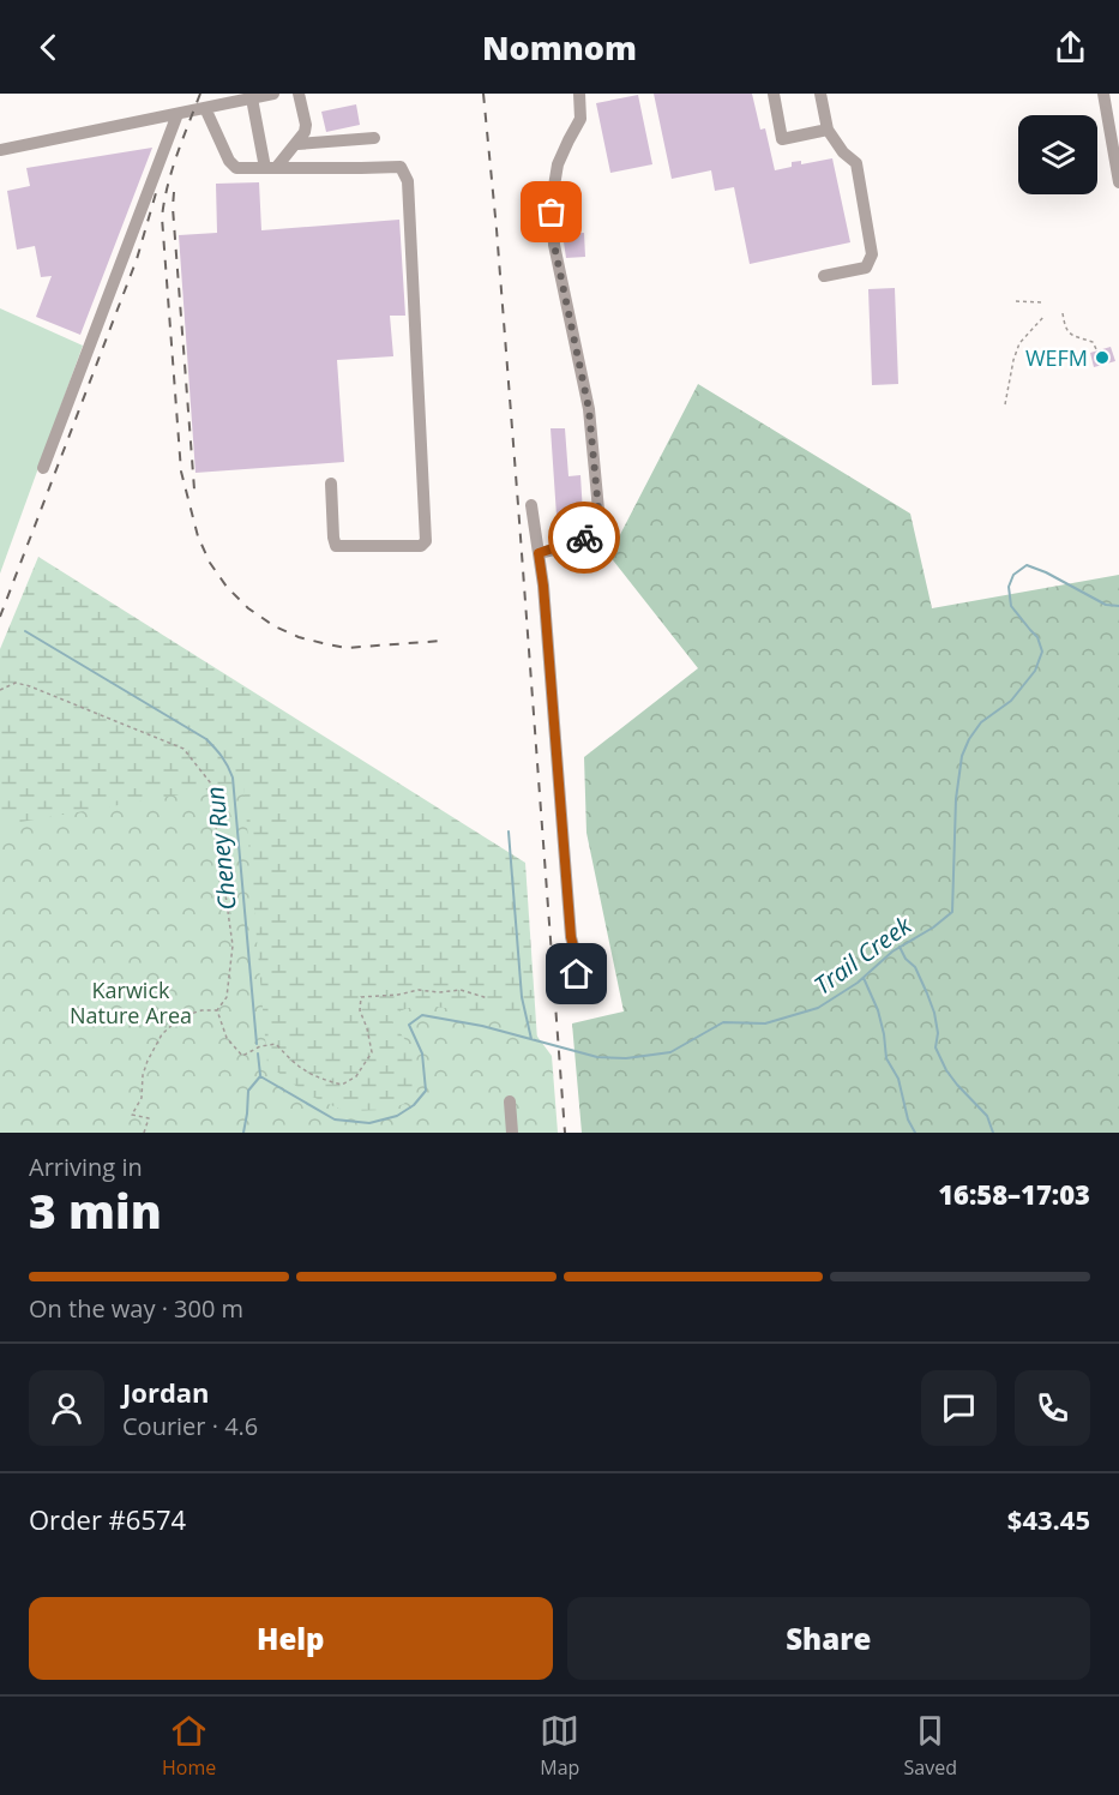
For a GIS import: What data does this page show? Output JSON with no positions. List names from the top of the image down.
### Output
{
  "water": ["Cheney Run", "Trail Creek"],
  "parks": ["Karwick Nature Area"],
  "places": ["WEFM"],
  "page": {
    "header": "Nomnom",
    "heading": ["3 min", "Arriving in", "16:58–17:03"],
    "panel": [
      "Jordan",
      "Courier · 4.6",
      "Order #6574",
      "$43.45"
    ],
    "bar": "On the way · 300 m",
    "buttons": ["Help", "Share"],
    "tabs": ["Home", "Map", "Saved"]
  }
}
